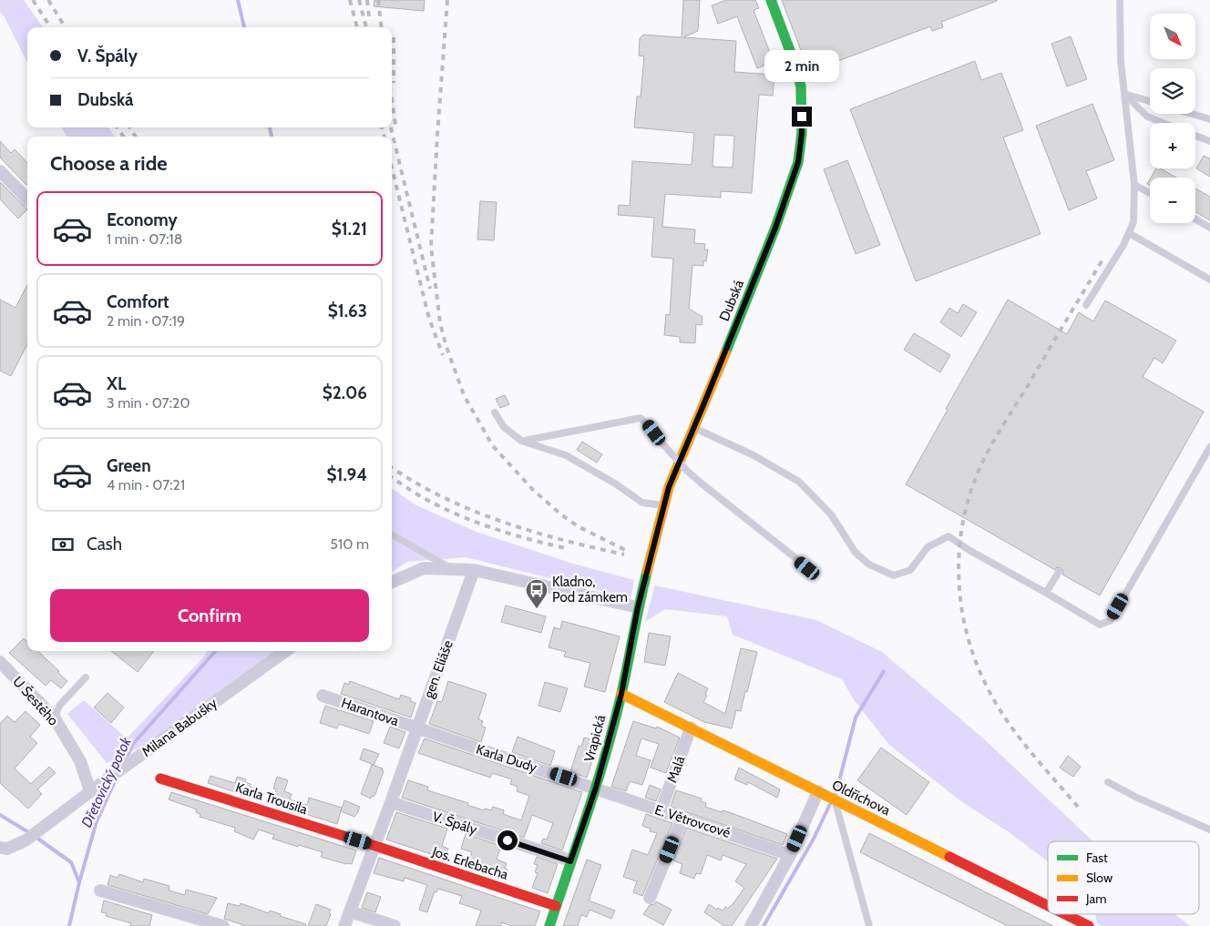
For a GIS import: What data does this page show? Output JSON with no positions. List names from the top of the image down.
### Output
{
  "streets": {
    "street": [
      "Dubská",
      "gen. Eliáše",
      "U Šestého",
      "Harantova",
      "Milana Babušky",
      "Vrapická",
      "Karla Dudy",
      "Malá",
      "Oldřichova",
      "Karla Trousila",
      "E. Větrovcové",
      "V. Špály",
      "Jos. Erlebacha"
    ]
  },
  "crossings": [
    ["Dubská", "Vrapická"],
    ["gen. Eliáše", "Harantova"],
    ["gen. Eliáše", "Karla Dudy"],
    ["gen. Eliáše", "Karla Trousila"],
    ["gen. Eliáše", "V. Špály"],
    ["gen. Eliáše", "Jos. Erlebacha"],
    ["U Šestého", "Milana Babušky"],
    ["Harantova", "Karla Dudy"],
    ["Vrapická", "Karla Dudy"],
    ["Vrapická", "Oldřichova"],
    ["Vrapická", "E. Větrovcové"],
    ["Vrapická", "V. Špály"],
    ["Vrapická", "Jos. Erlebacha"],
    ["Karla Dudy", "E. Větrovcové"],
    ["Malá", "Oldřichova"],
    ["Malá", "E. Větrovcové"],
    ["Karla Trousila", "Jos. Erlebacha"]
  ],
  "water": ["Dřetovický potok"],
  "places": {
    "bus stop": ["Kladno, Pod zámkem"]
  },
  "legend": ["Fast", "Slow", "Jam"],
  "north": "bottom right",
  "page": {
    "map_buttons": ["+", "−"],
    "banner": ["V. Špály", "Dubská"],
    "bubble": "2 min",
    "heading": "Choose a ride",
    "list": [
      {
        "name": "Economy",
        "note": "1 min · 07:18",
        "value": "$1.21"
      },
      {
        "name": "Comfort",
        "note": "2 min · 07:19",
        "value": "$1.63"
      },
      {
        "name": "XL",
        "note": "3 min · 07:20",
        "value": "$2.06"
      },
      {
        "name": "Green",
        "note": "4 min · 07:21",
        "value": "$1.94"
      }
    ],
    "pay": ["Cash", "510 m"],
    "buttons": "Confirm"
  }
}
